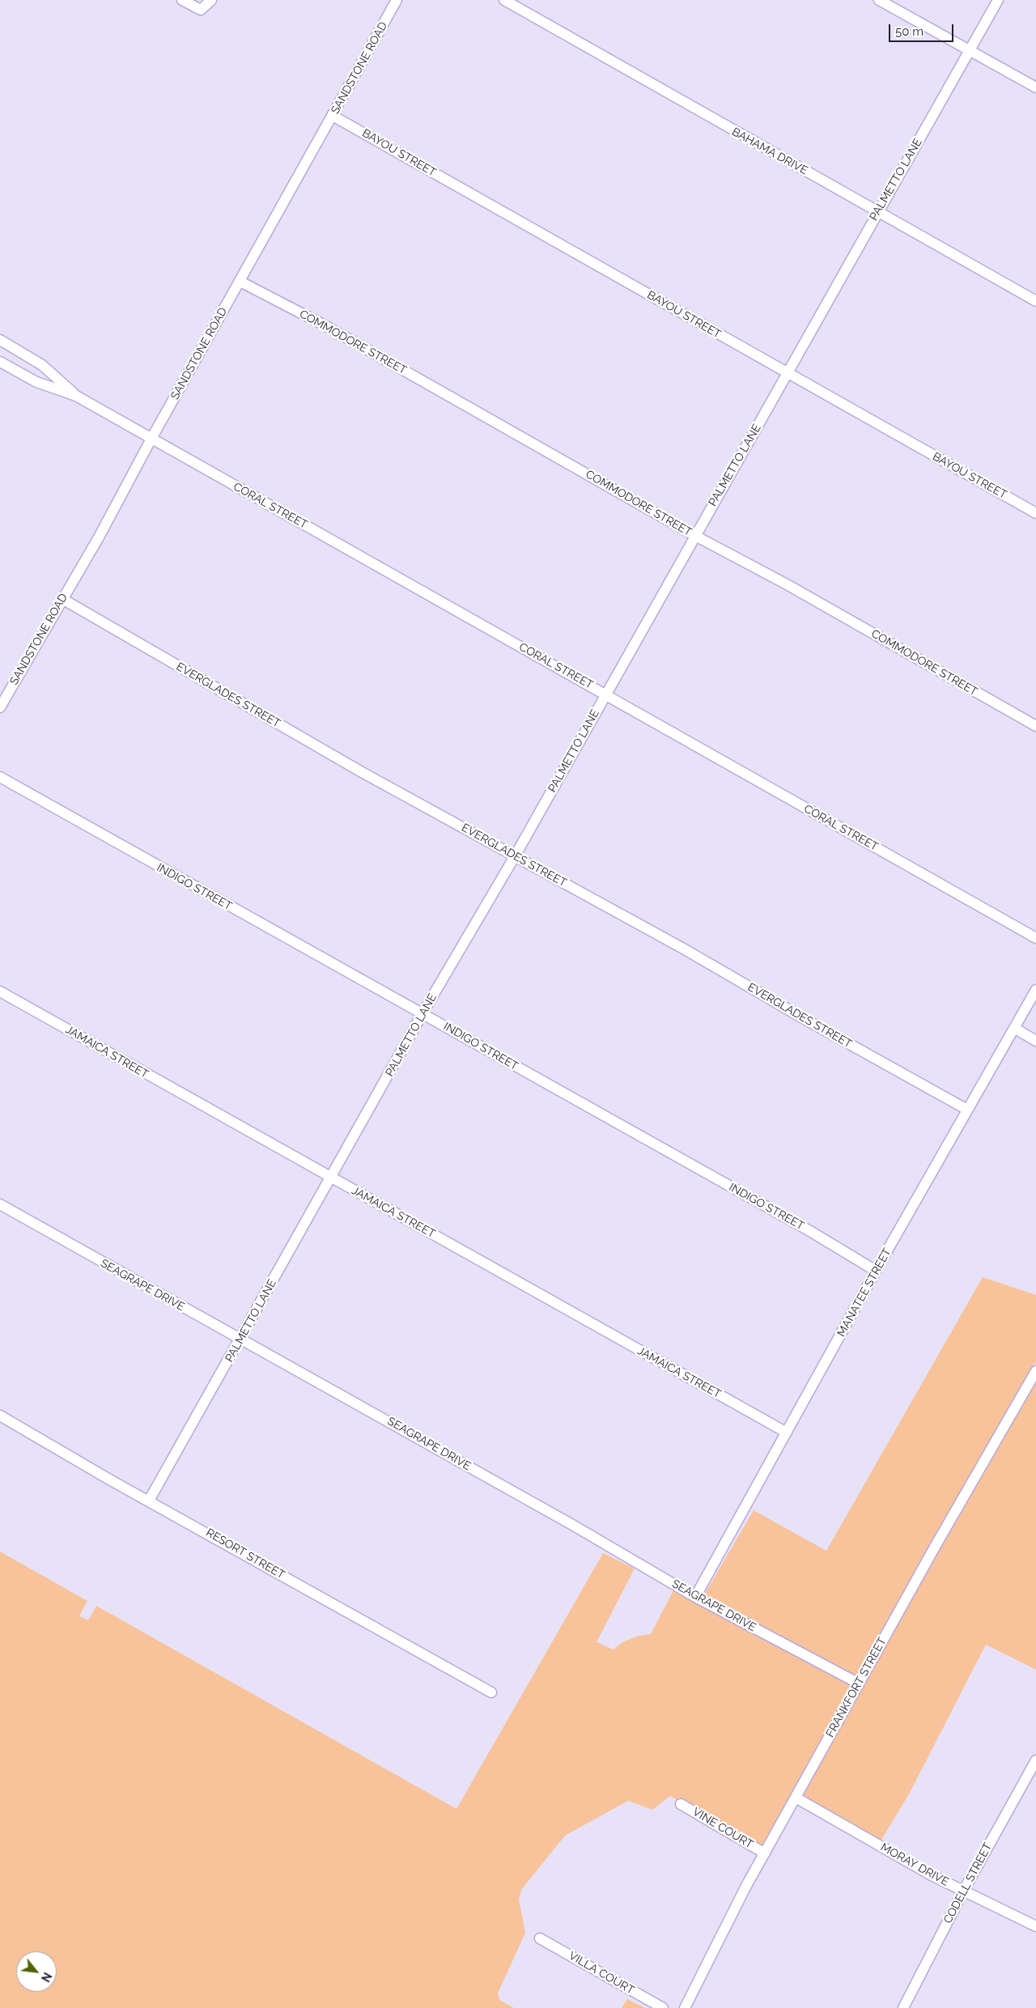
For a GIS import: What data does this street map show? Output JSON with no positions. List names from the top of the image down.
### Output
{
  "streets": {
    "street": [
      "SANDSTONE ROAD",
      "BAHAMA DRIVE",
      "BAYOU STREET",
      "PALMETTO LANE",
      "COMMODORE STREET",
      "CORAL STREET",
      "EVERGLADES STREET",
      "INDIGO STREET",
      "JAMAICA STREET",
      "SEAGRAPE DRIVE",
      "MANATEE STREET",
      "RESORT STREET",
      "FRANKFORT STREET",
      "VINE COURT",
      "MORAY DRIVE",
      "CODELL STREET",
      "VILLA COURT"
    ]
  },
  "crossings": [
    ["SANDSTONE ROAD", "BAYOU STREET"],
    ["SANDSTONE ROAD", "COMMODORE STREET"],
    ["SANDSTONE ROAD", "CORAL STREET"],
    ["SANDSTONE ROAD", "EVERGLADES STREET"],
    ["BAHAMA DRIVE", "PALMETTO LANE"],
    ["BAYOU STREET", "PALMETTO LANE"],
    ["PALMETTO LANE", "COMMODORE STREET"],
    ["PALMETTO LANE", "CORAL STREET"],
    ["PALMETTO LANE", "EVERGLADES STREET"],
    ["PALMETTO LANE", "INDIGO STREET"],
    ["PALMETTO LANE", "JAMAICA STREET"],
    ["PALMETTO LANE", "SEAGRAPE DRIVE"],
    ["PALMETTO LANE", "RESORT STREET"],
    ["EVERGLADES STREET", "MANATEE STREET"],
    ["INDIGO STREET", "MANATEE STREET"],
    ["JAMAICA STREET", "MANATEE STREET"],
    ["SEAGRAPE DRIVE", "MANATEE STREET"],
    ["SEAGRAPE DRIVE", "FRANKFORT STREET"],
    ["FRANKFORT STREET", "VINE COURT"],
    ["FRANKFORT STREET", "MORAY DRIVE"],
    ["MORAY DRIVE", "CODELL STREET"]
  ],
  "scale_bar": "50 m",
  "north": "bottom right"
}
